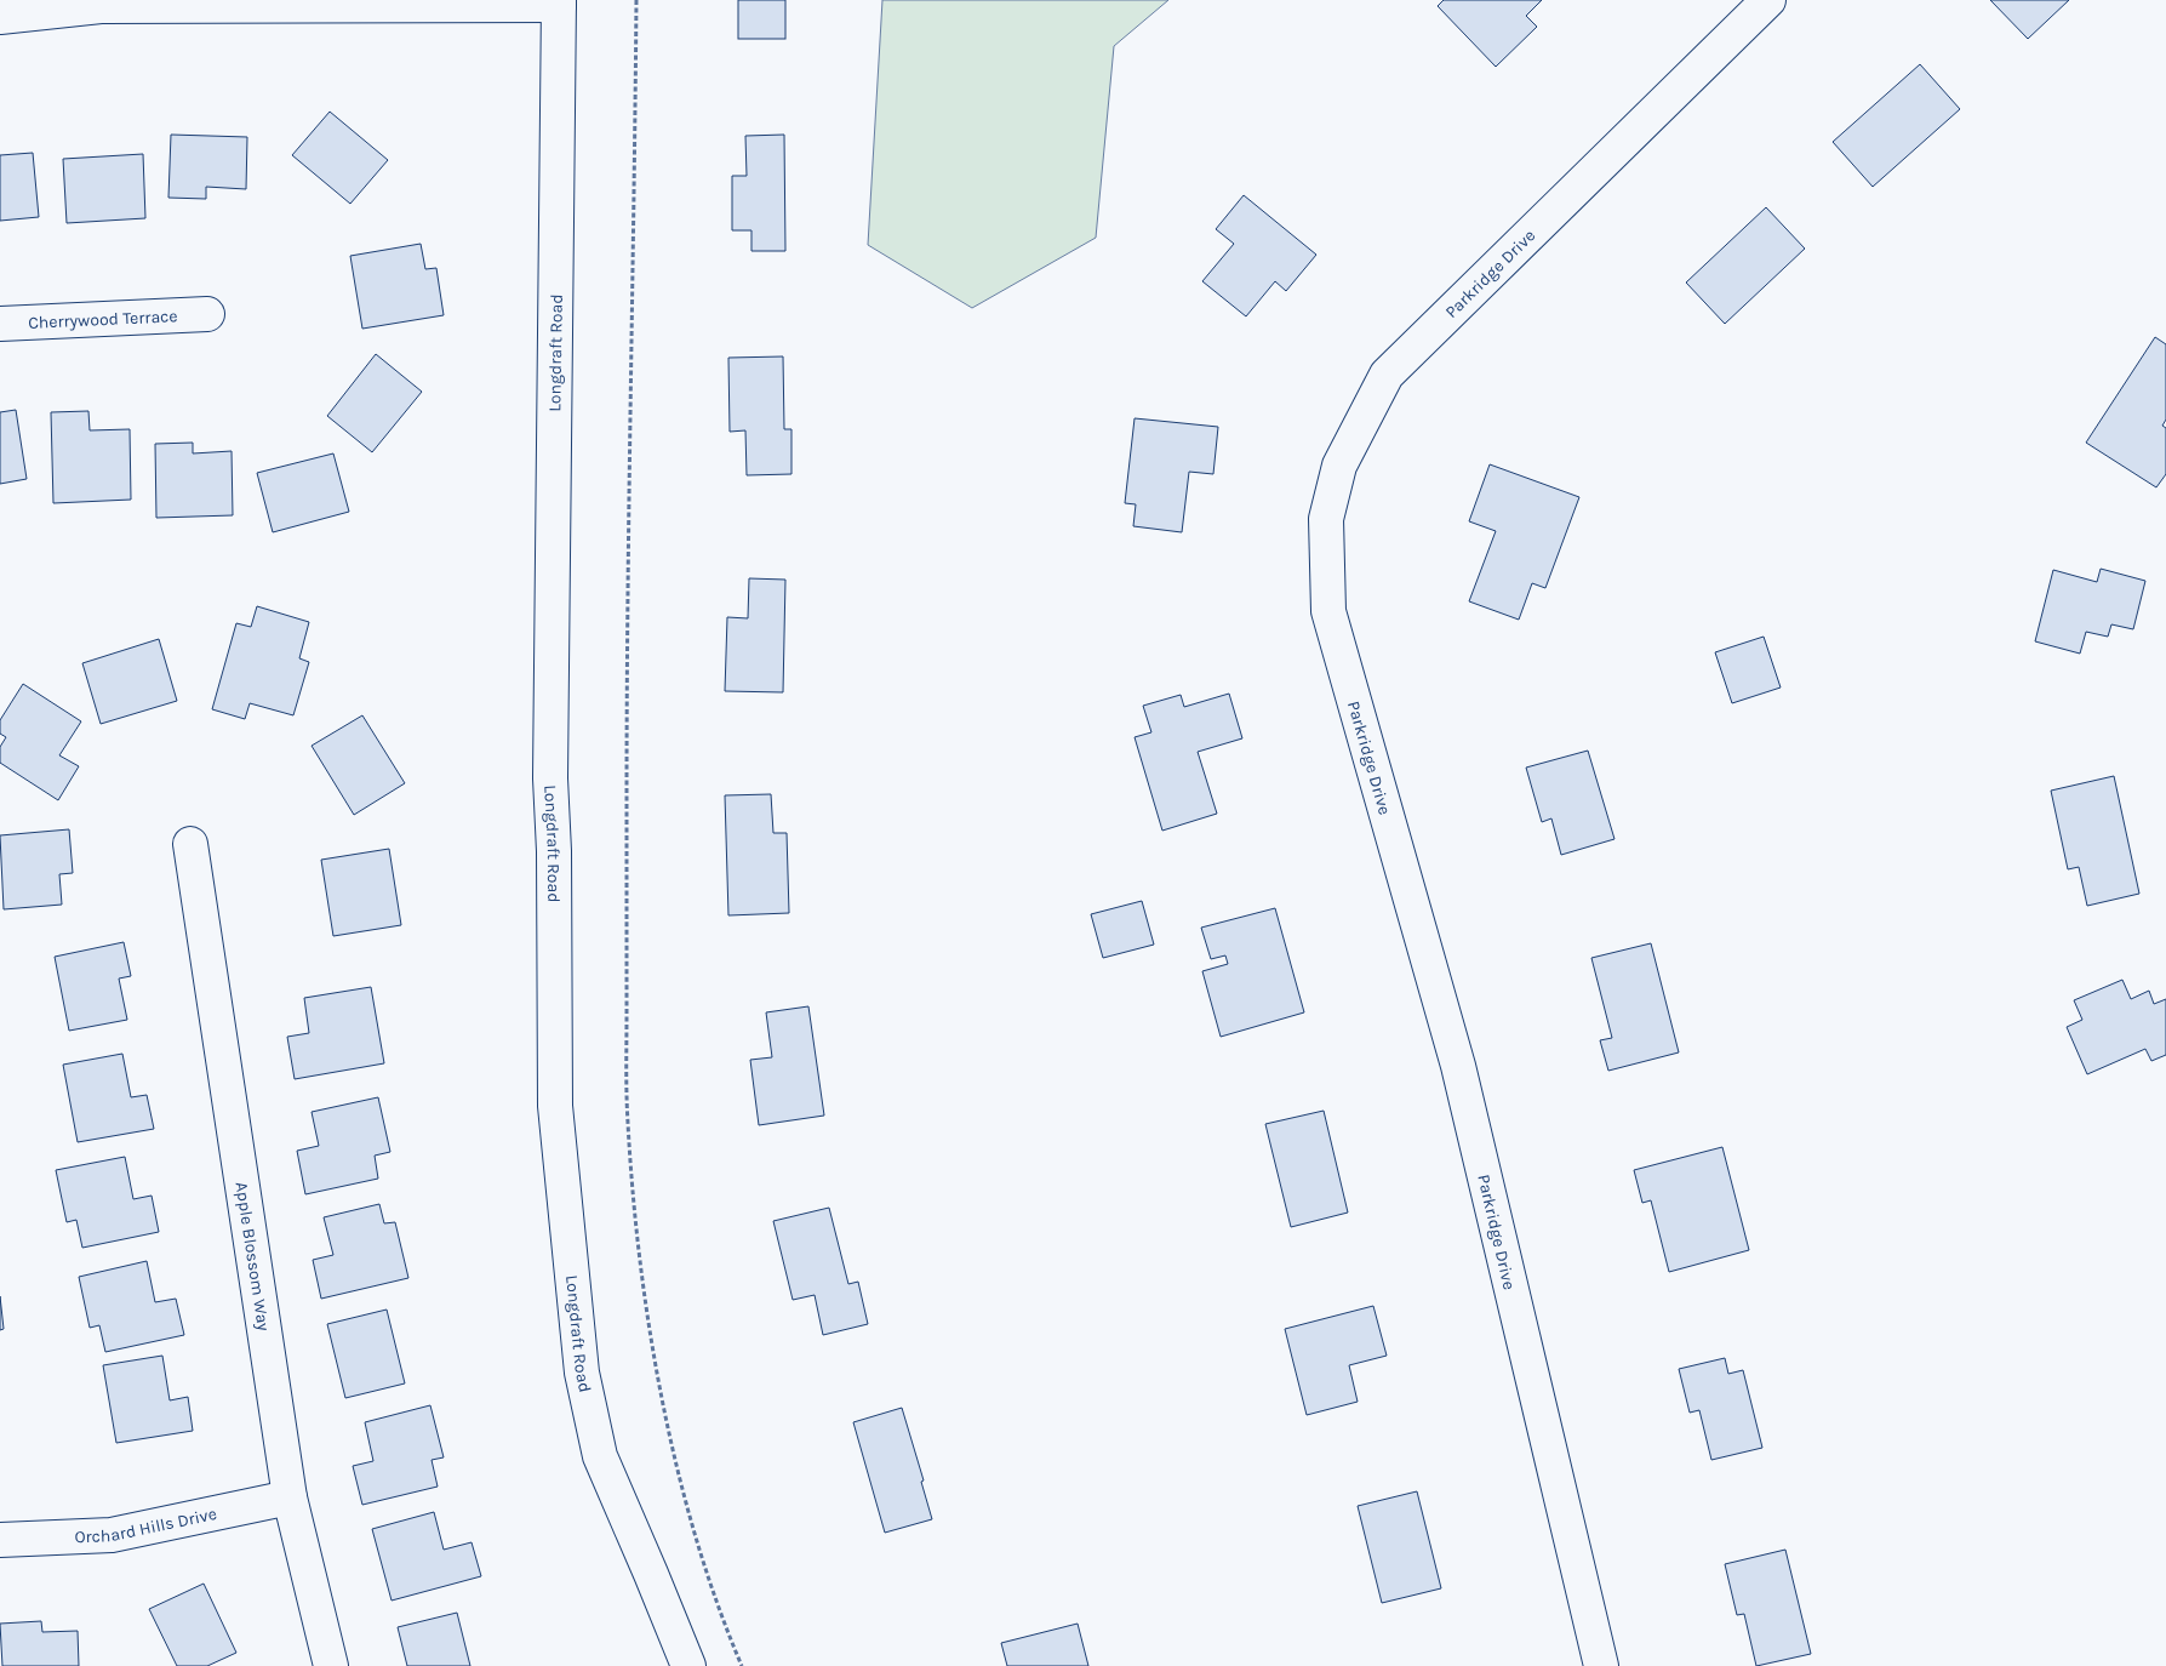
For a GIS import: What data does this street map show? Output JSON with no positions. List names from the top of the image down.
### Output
{
  "streets": {
    "street": [
      "Parkridge Drive",
      "Cherrywood Terrace",
      "Longdraft Road",
      "Apple Blossom Way",
      "Orchard Hills Drive"
    ]
  },
  "crossings": [
    ["Apple Blossom Way", "Orchard Hills Drive"]
  ]
}
